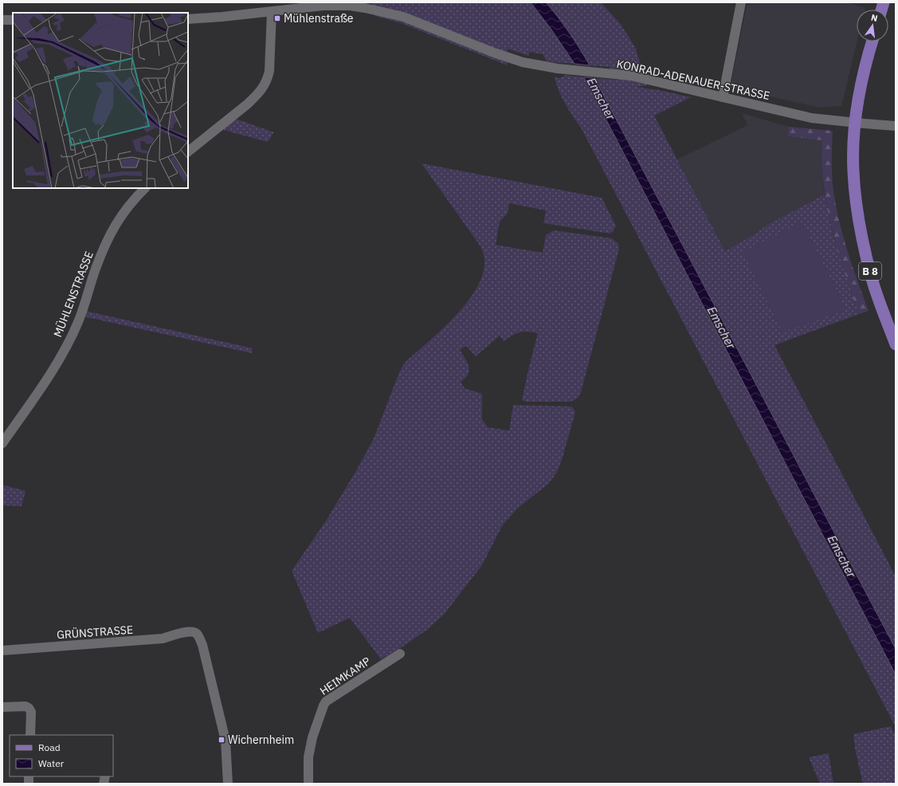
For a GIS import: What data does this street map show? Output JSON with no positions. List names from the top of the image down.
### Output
{
  "streets": {
    "main road": ["B 8"],
    "street": [
      "KONRAD-ADENAUER-STRASSE",
      "MÜHLENSTRASSE",
      "GRÜNSTRASSE",
      "HEIMKAMP"
    ]
  },
  "crossings": [
    ["KONRAD-ADENAUER-STRASSE", "B 8"]
  ],
  "water": ["Emscher"],
  "places": {
    "transit": ["Mühlenstraße", "Wichernheim"]
  },
  "legend": ["Road", "Water"],
  "north": "top"
}
